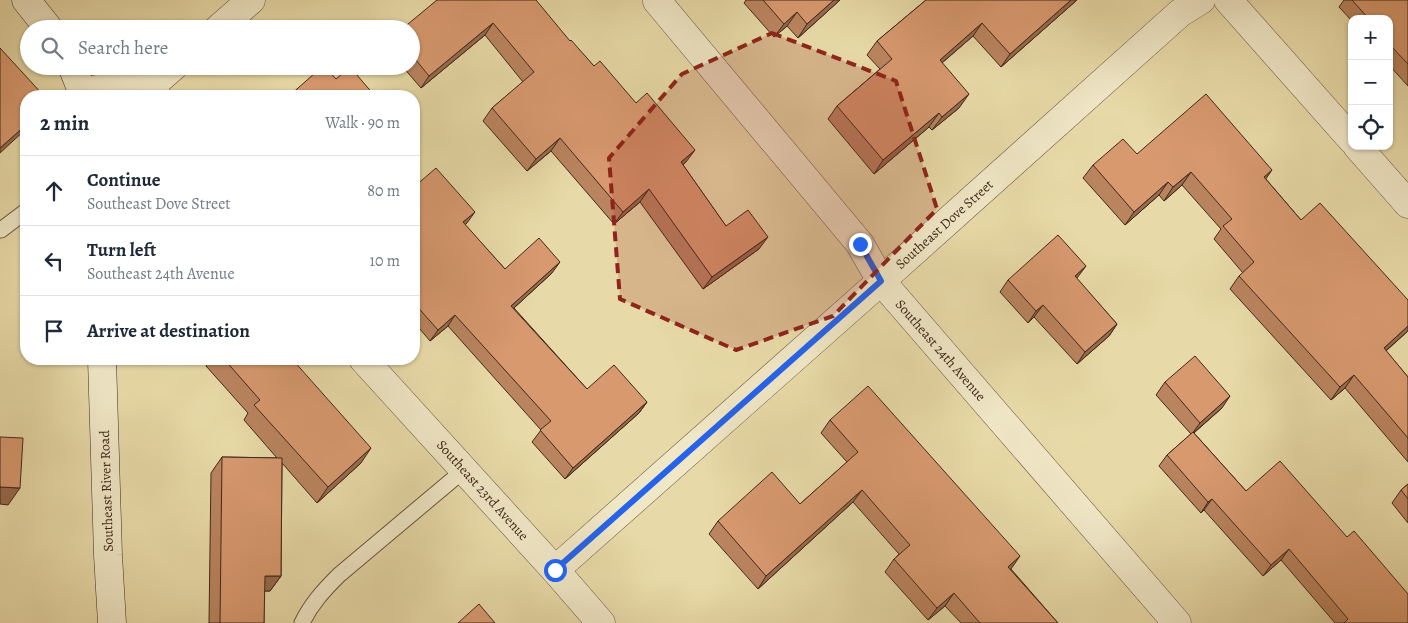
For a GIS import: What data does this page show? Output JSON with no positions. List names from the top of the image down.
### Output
{
  "streets": {
    "street": [
      "Southeast Dove Street",
      "Southeast 24th Avenue",
      "Southeast 23rd Avenue",
      "Southeast River Road"
    ]
  },
  "crossings": [
    ["Southeast Dove Street", "Southeast 24th Avenue"],
    ["Southeast Dove Street", "Southeast 23rd Avenue"]
  ],
  "page": {
    "map_buttons": ["+", "−"],
    "search": "Search here",
    "heading": ["2 min", "Walk · 90 m"],
    "list": [
      ["Continue", "Southeast Dove Street", "80 m"],
      ["Turn left", "Southeast 24th Avenue", "10 m"],
      "Arrive at destination"
    ]
  }
}
